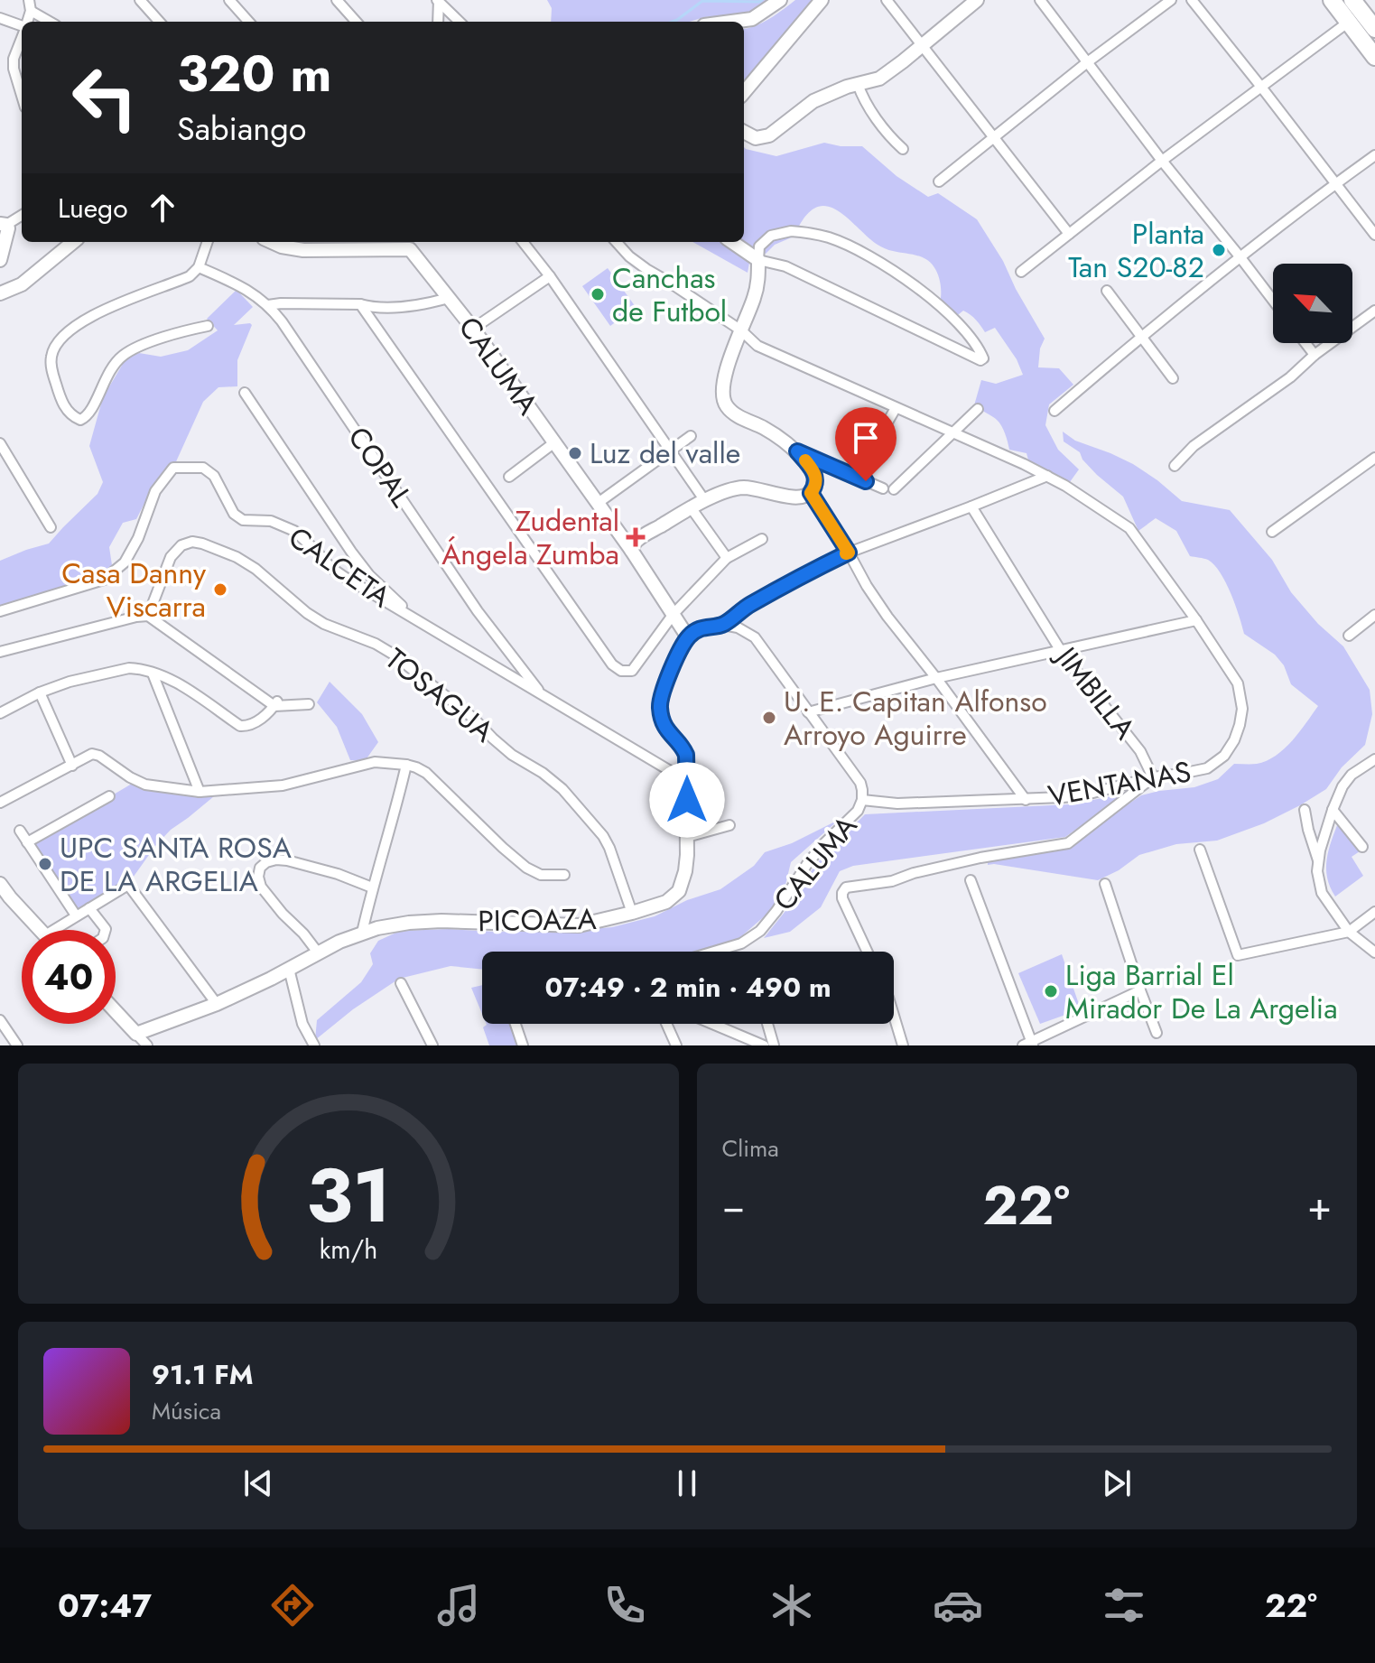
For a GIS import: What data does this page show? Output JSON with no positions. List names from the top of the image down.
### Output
{
  "streets": {
    "street": [
      "CALUMA",
      "COPAL",
      "CALCETA",
      "JIMBILLA",
      "TOSAGUA",
      "VENTANAS",
      "PICOAZA"
    ]
  },
  "crossings": [
    ["CALUMA", "VENTANAS"],
    ["CALUMA", "PICOAZA"],
    ["COPAL", "CALCETA"],
    ["CALCETA", "PICOAZA"],
    ["JIMBILLA", "VENTANAS"],
    ["TOSAGUA", "PICOAZA"]
  ],
  "places": {
    "other": [
      "Planta Tan S20-82",
      "Canchas de Futbol",
      "Luz del valle",
      "Casa Danny Viscarra",
      "U. E. Capitan Alfonso Arroyo Aguirre",
      "UPC SANTA ROSA DE LA ARGELIA",
      "Liga Barrial El Mirador De La Argelia"
    ],
    "health": ["Zudental Ángela Zumba"]
  },
  "north": "top left",
  "page": {
    "turn": ["320 m", "Sabiango"],
    "then": "Luego",
    "limit": "40",
    "trip": "07:49 · 2 min · 490 m",
    "tile": "Clima",
    "heat": ["−", "22°", "+"],
    "song": ["91.1 FM", "Música"],
    "tabs": ["07:47", "22°"],
    "gauge": ["31", "km/h"]
  }
}
